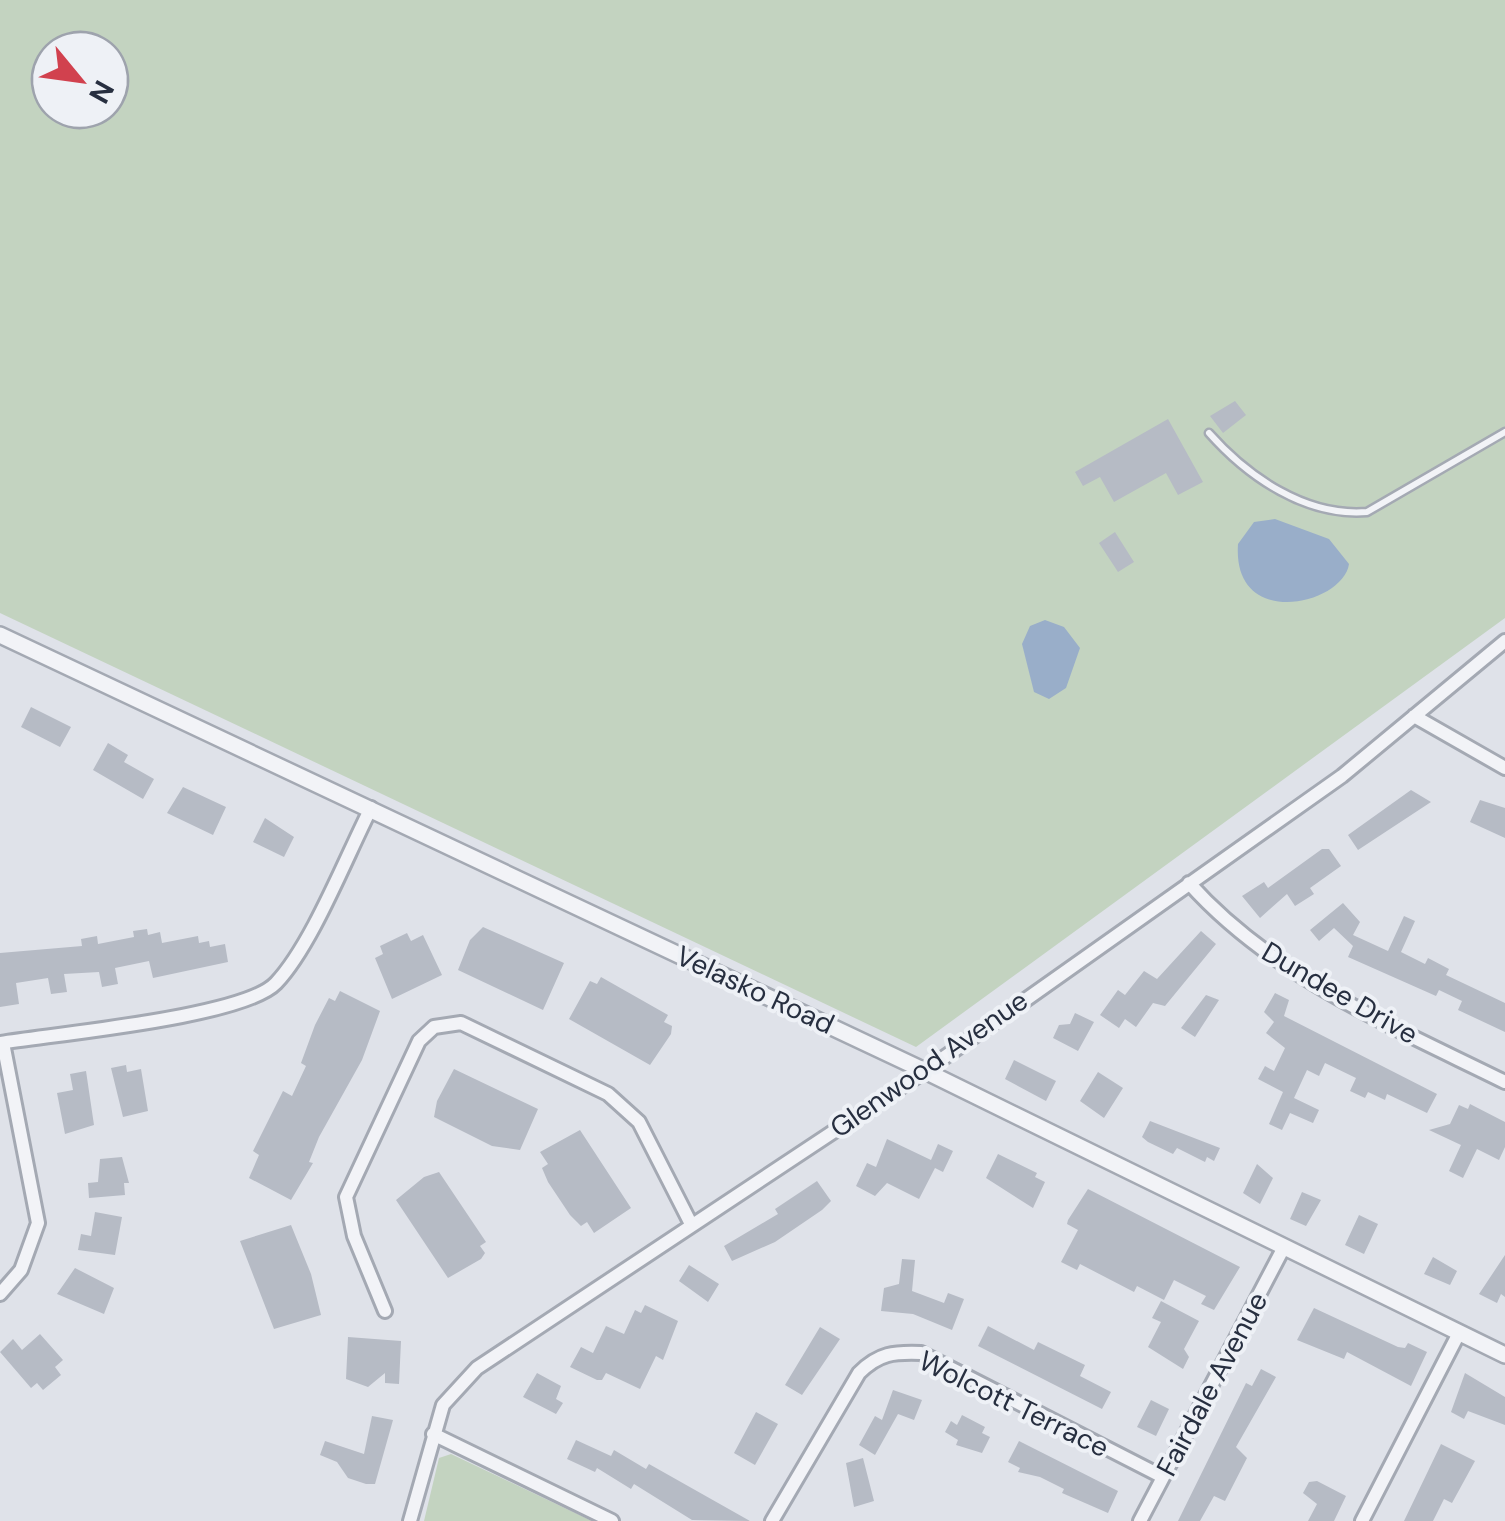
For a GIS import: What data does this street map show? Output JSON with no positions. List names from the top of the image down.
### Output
{
  "streets": {
    "street": [
      "Velasko Road",
      "Dundee Drive",
      "Glenwood Avenue",
      "Fairdale Avenue",
      "Wolcott Terrace"
    ]
  },
  "crossings": [
    ["Velasko Road", "Glenwood Avenue"],
    ["Velasko Road", "Fairdale Avenue"],
    ["Dundee Drive", "Glenwood Avenue"],
    ["Fairdale Avenue", "Wolcott Terrace"]
  ],
  "north": "bottom right"
}
